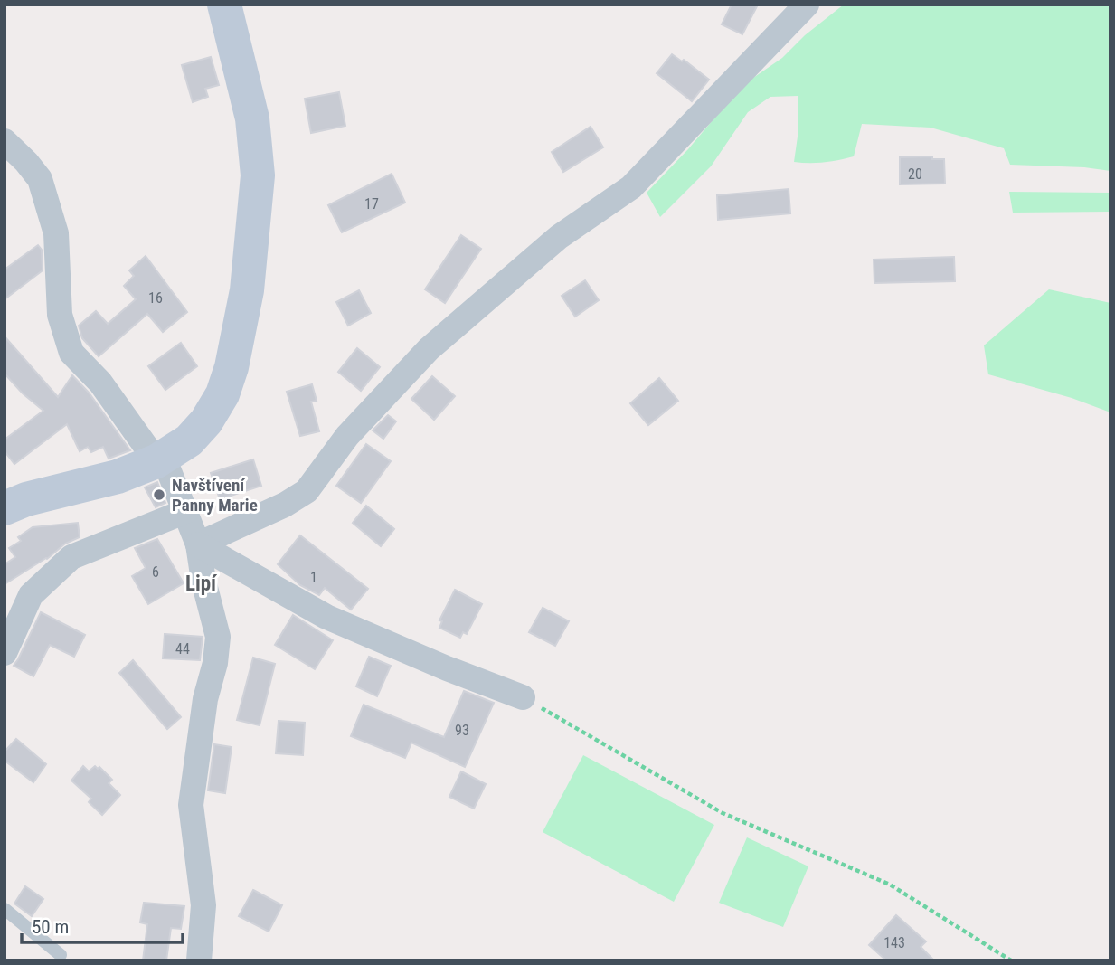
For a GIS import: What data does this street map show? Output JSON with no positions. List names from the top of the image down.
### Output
{
  "districts": ["Lipí"],
  "places": ["Navštívení Panny Marie"],
  "house_numbers": [
    "20",
    "17",
    "16",
    "6",
    "1",
    "44",
    "93",
    "143"
  ],
  "scale_bar": "50 m"
}
